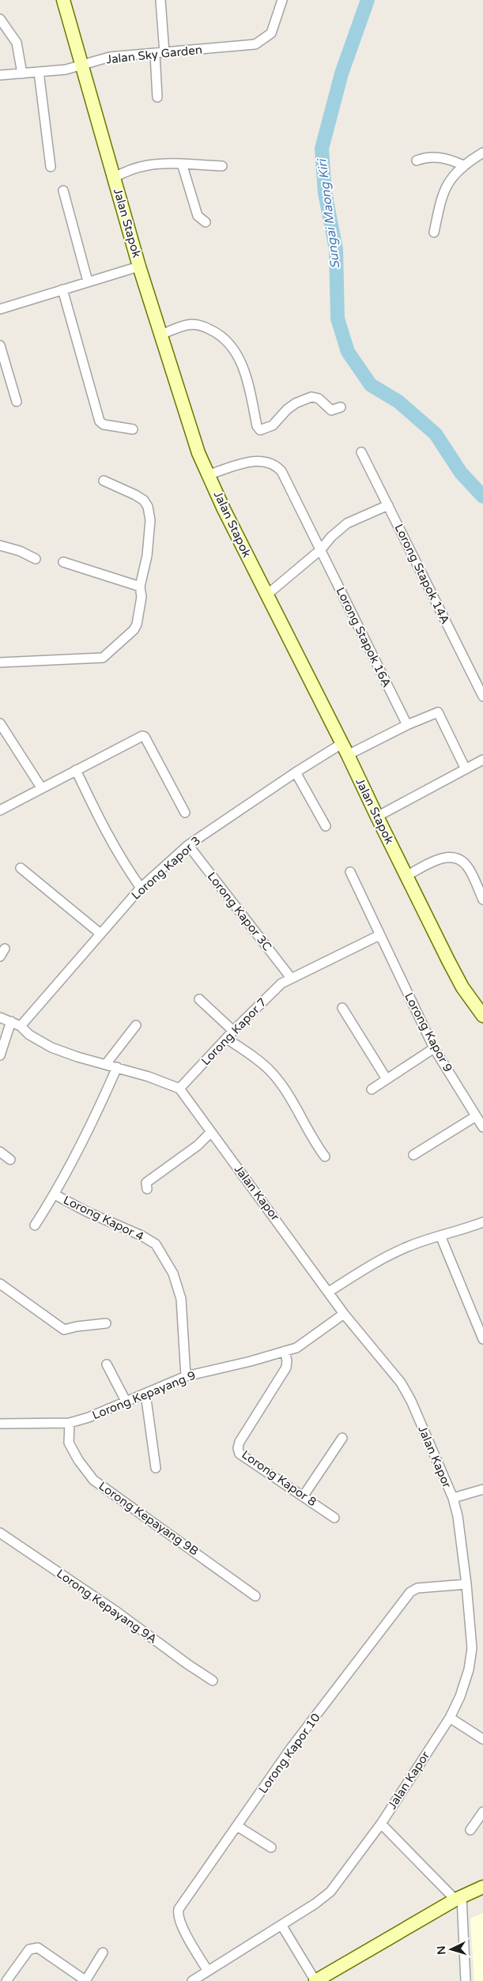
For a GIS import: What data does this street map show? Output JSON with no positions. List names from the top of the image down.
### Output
{
  "streets": {
    "main road": ["Jalan Stapok"],
    "street": [
      "Jalan Sky Garden",
      "Lorong Stapok 14A",
      "Lorong Stapok 16A",
      "Lorong Kapor 3",
      "Lorong Kapor 3C",
      "Lorong Kapor 7",
      "Lorong Kapor 9",
      "Jalan Kapor",
      "Lorong Kapor 4",
      "Lorong Kepayang 9",
      "Lorong Kapor 8",
      "Lorong Kepayang 9B",
      "Lorong Kepayang 9A",
      "Lorong Kapor 10"
    ]
  },
  "crossings": [
    ["Jalan Sky Garden", "Jalan Stapok"],
    ["Jalan Stapok", "Lorong Stapok 16A"],
    ["Jalan Stapok", "Lorong Kapor 3"],
    ["Lorong Stapok 16A", "Lorong Kapor 3"],
    ["Lorong Kapor 3", "Lorong Kapor 3C"],
    ["Lorong Kapor 3C", "Lorong Kapor 7"],
    ["Lorong Kapor 7", "Lorong Kapor 9"],
    ["Lorong Kapor 7", "Jalan Kapor"],
    ["Jalan Kapor", "Lorong Kapor 10"],
    ["Lorong Kapor 4", "Lorong Kepayang 9"],
    ["Lorong Kepayang 9", "Lorong Kapor 8"],
    ["Lorong Kepayang 9", "Lorong Kepayang 9B"]
  ],
  "water": ["Sungai Maong Kiri"],
  "north": "left"
}
